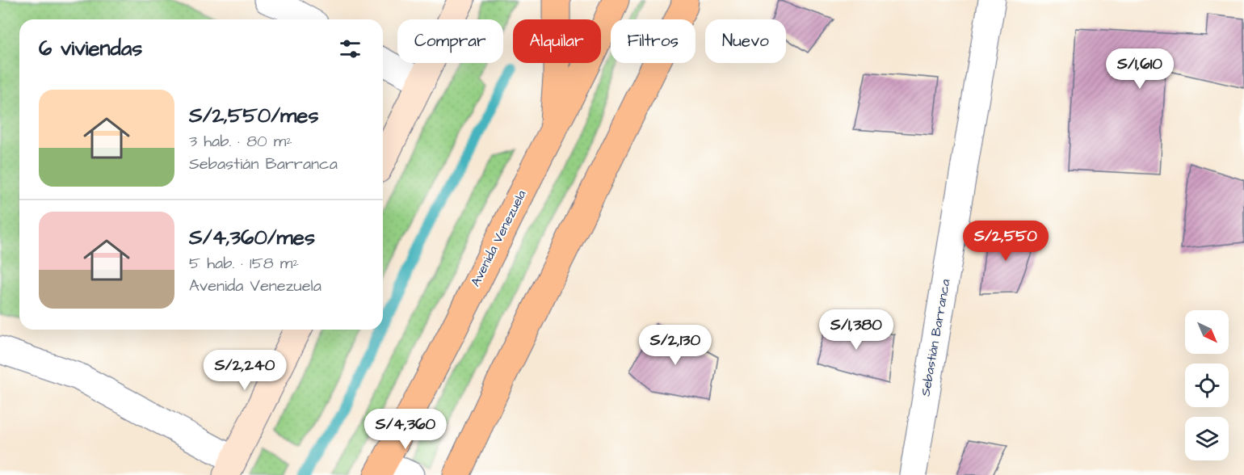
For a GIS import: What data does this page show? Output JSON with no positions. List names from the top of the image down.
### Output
{
  "streets": {
    "main road": ["Avenida Venezuela"],
    "street": ["Sebastián Barranca"]
  },
  "north": "bottom right",
  "page": {
    "chip": [
      "Comprar",
      "Alquilar",
      "Filtros",
      "Nuevo"
    ],
    "heading": "6 viviendas",
    "price": [
      "S/1,610",
      "S/2,550",
      "S/1,380",
      "S/2,130",
      "S/2,240",
      "S/4,360"
    ],
    "list": [
      {
        "name": "S/2,550/mes",
        "note": "3 hab. · 80 m² · Sebastián Barranca"
      },
      {
        "name": "S/4,360/mes",
        "note": "5 hab. · 158 m² · Avenida Venezuela"
      }
    ]
  }
}
